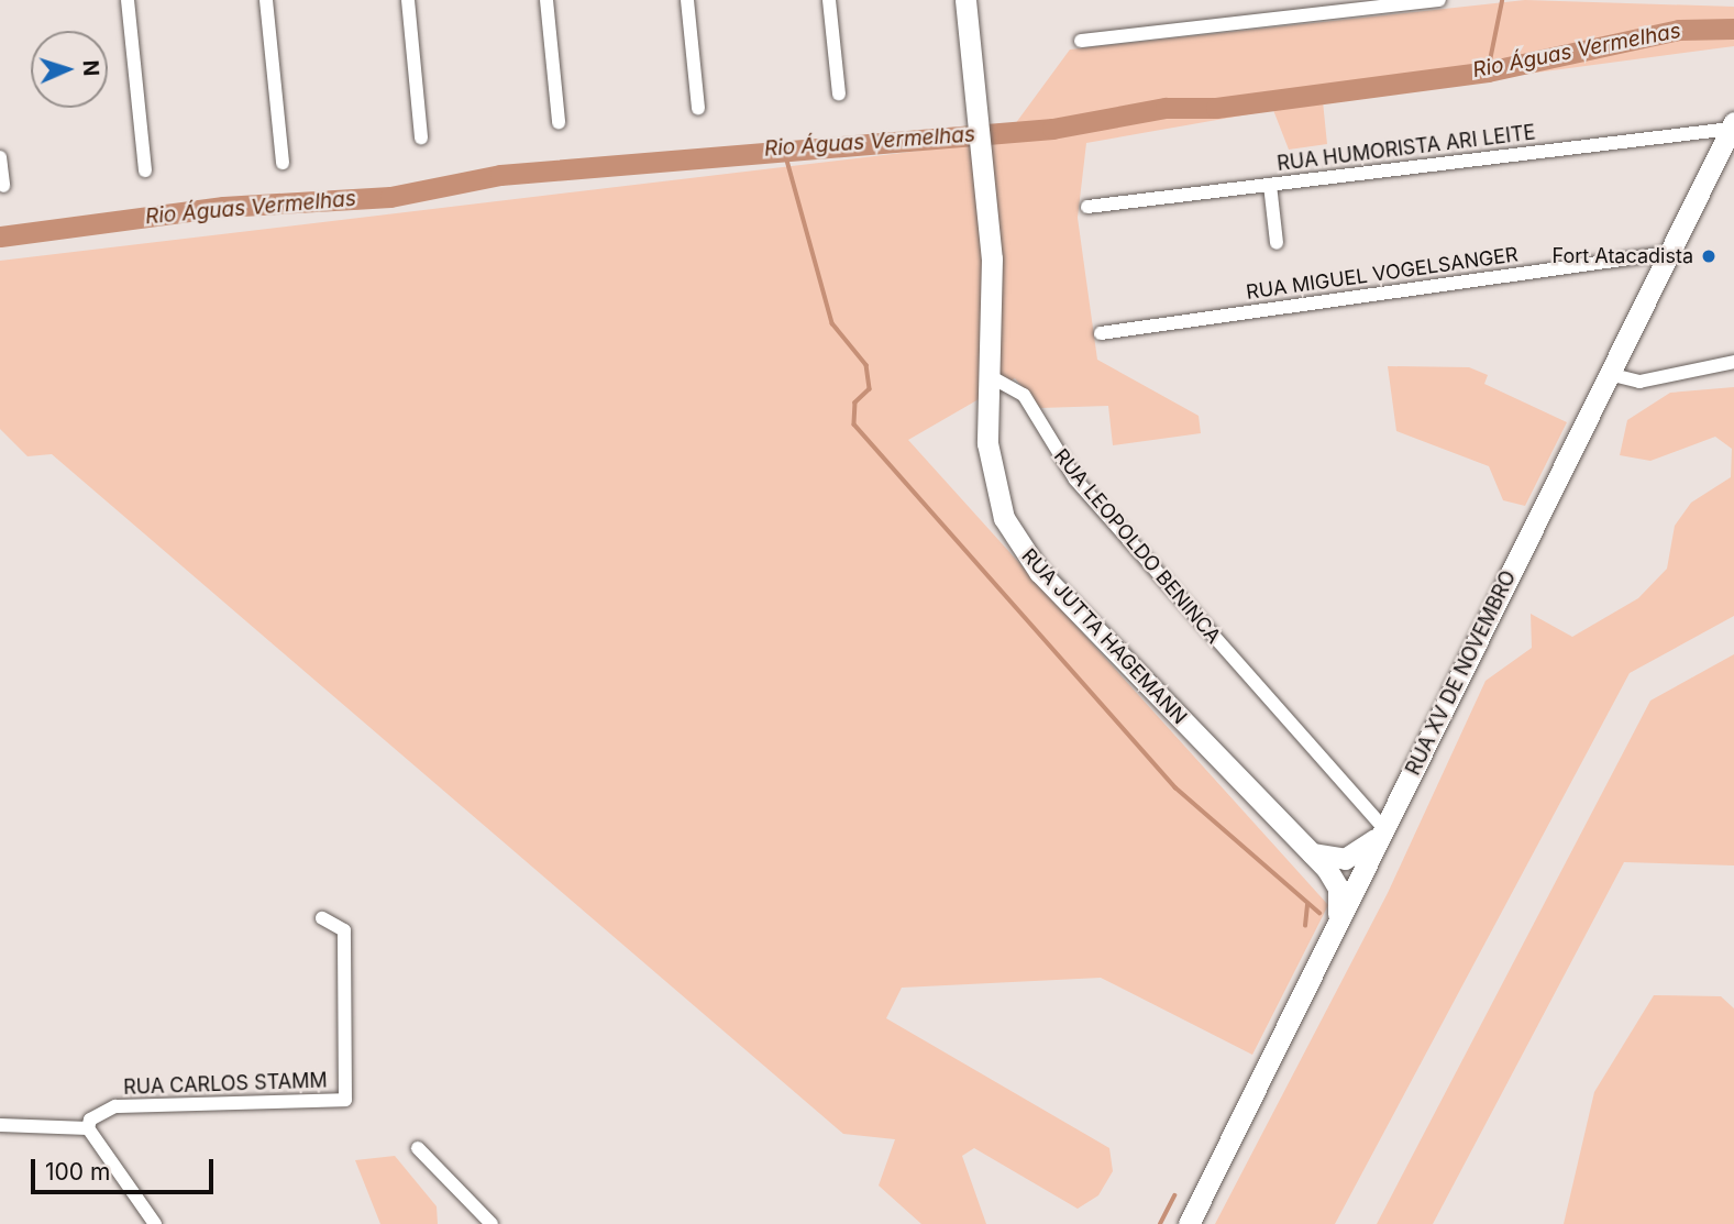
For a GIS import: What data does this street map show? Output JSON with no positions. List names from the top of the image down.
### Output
{
  "streets": {
    "main road": ["RUA JUTTA HAGEMANN", "RUA XV DE NOVEMBRO"],
    "street": [
      "RUA HUMORISTA ARI LEITE",
      "RUA MIGUEL VOGELSANGER",
      "RUA LEOPOLDO BENINCA",
      "RUA CARLOS STAMM"
    ]
  },
  "crossings": [
    ["RUA HUMORISTA ARI LEITE", "RUA XV DE NOVEMBRO"],
    ["RUA MIGUEL VOGELSANGER", "RUA XV DE NOVEMBRO"],
    ["RUA LEOPOLDO BENINCA", "RUA JUTTA HAGEMANN"],
    ["RUA LEOPOLDO BENINCA", "RUA XV DE NOVEMBRO"],
    ["RUA JUTTA HAGEMANN", "RUA XV DE NOVEMBRO"]
  ],
  "water": ["Rio Águas Vermelhas"],
  "places": ["Fort Atacadista"],
  "scale_bar": "100 m",
  "north": "right"
}
